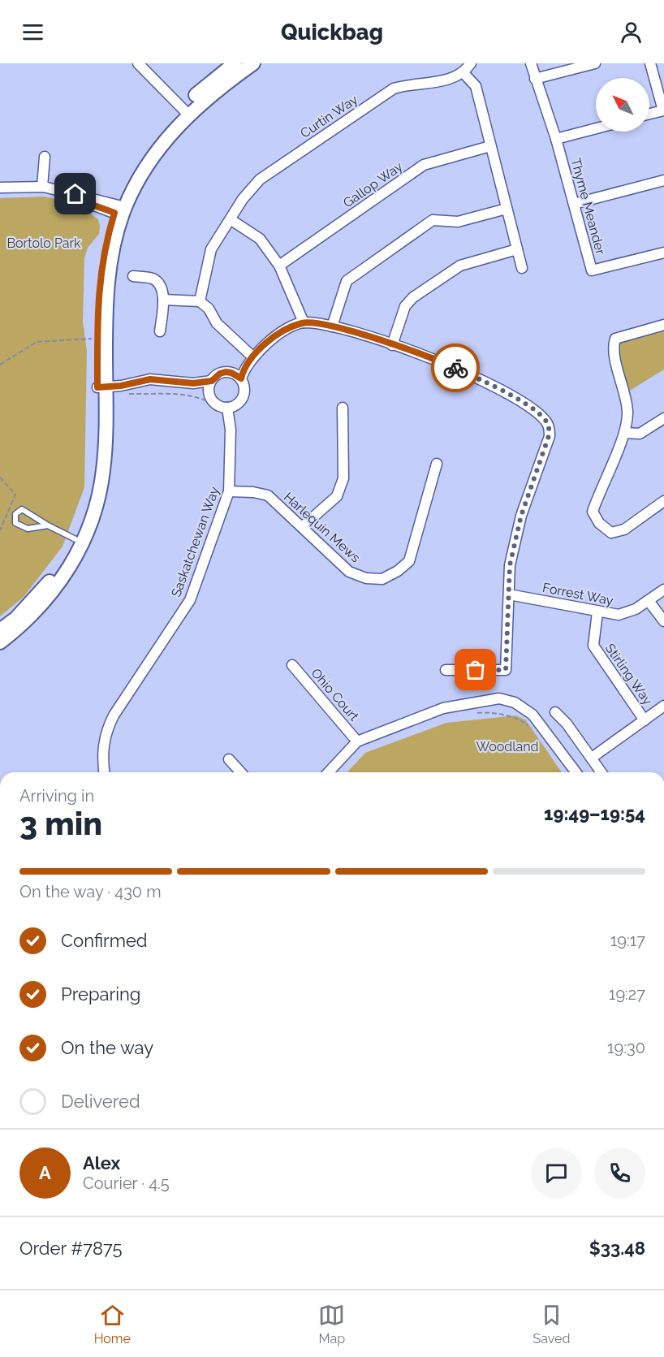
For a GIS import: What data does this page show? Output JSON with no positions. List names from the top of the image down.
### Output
{
  "streets": {
    "street": [
      "Curtin Way",
      "Gallop Way",
      "Thyme Meander",
      "Harlequin Mews",
      "Saskatchewan Way",
      "Forrest Way",
      "Stirling Way",
      "Ohio Court"
    ]
  },
  "crossings": [
    ["Harlequin Mews", "Saskatchewan Way"],
    ["Forrest Way", "Stirling Way"]
  ],
  "parks": ["Bortolo Park", "Woodland"],
  "north": "top left",
  "page": {
    "header": "Quickbag",
    "heading": ["3 min", "Arriving in", "19:49–19:54"],
    "panel": [
      "Alex",
      "Courier · 4.5",
      "Order #7875",
      "$33.48"
    ],
    "bar": "On the way · 430 m",
    "list": [
      ["Confirmed", "19:17"],
      ["Preparing", "19:27"],
      ["On the way", "19:30"],
      "Delivered"
    ],
    "round": "A",
    "tabs": ["Home", "Map", "Saved"]
  }
}
